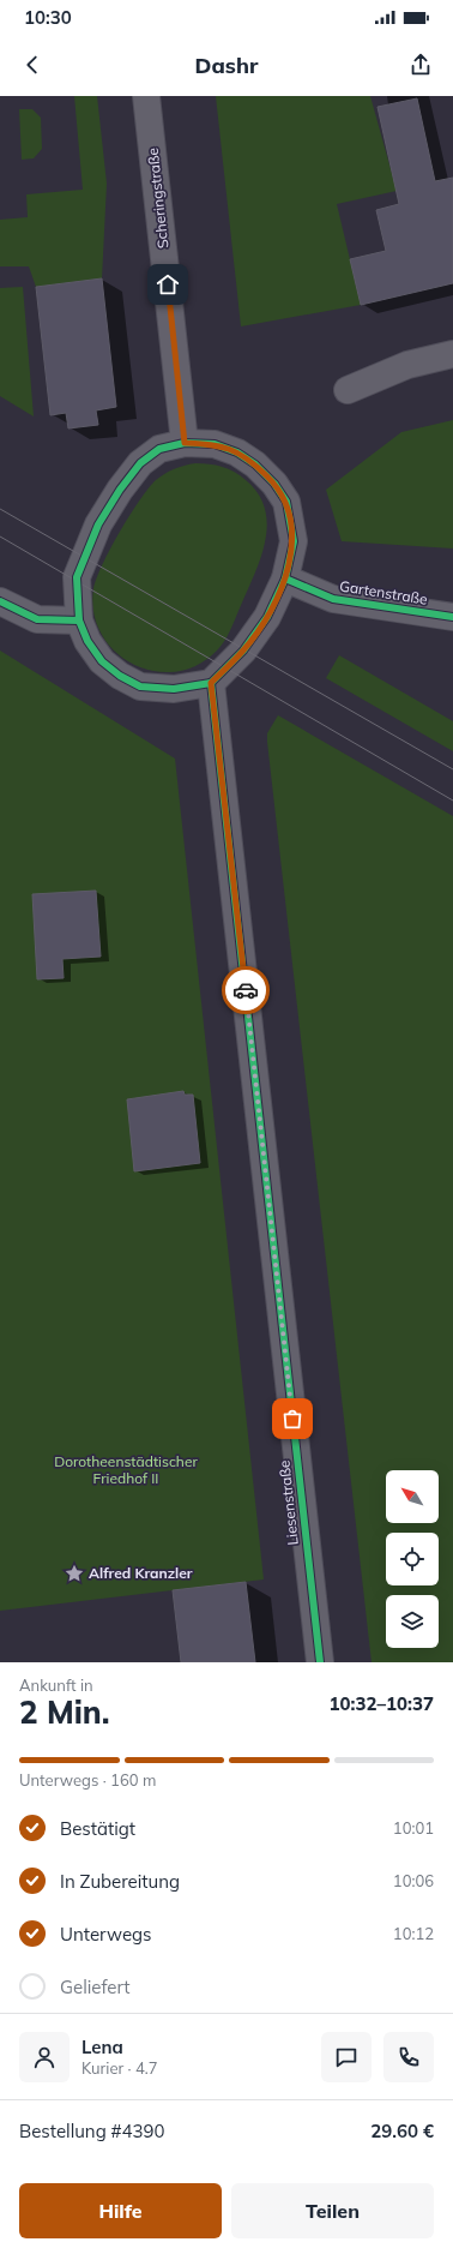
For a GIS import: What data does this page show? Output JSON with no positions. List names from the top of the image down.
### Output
{
  "streets": {
    "street": ["Scheringstraße", "Gartenstraße", "Liesenstraße"]
  },
  "parks": ["Dorotheenstädtischer Friedhof II"],
  "places": {
    "place": ["Alfred Kranzler"]
  },
  "north": "top left",
  "page": {
    "status": "10:30",
    "header": "Dashr",
    "heading": ["2 Min.", "Ankunft in", "10:32–10:37"],
    "panel": [
      "Lena",
      "Kurier · 4.7",
      "Bestellung #4390",
      "29.60 €"
    ],
    "bar": "Unterwegs · 160 m",
    "list": [
      ["Bestätigt", "10:01"],
      ["In Zubereitung", "10:06"],
      ["Unterwegs", "10:12"],
      "Geliefert"
    ],
    "buttons": ["Hilfe", "Teilen"]
  }
}
